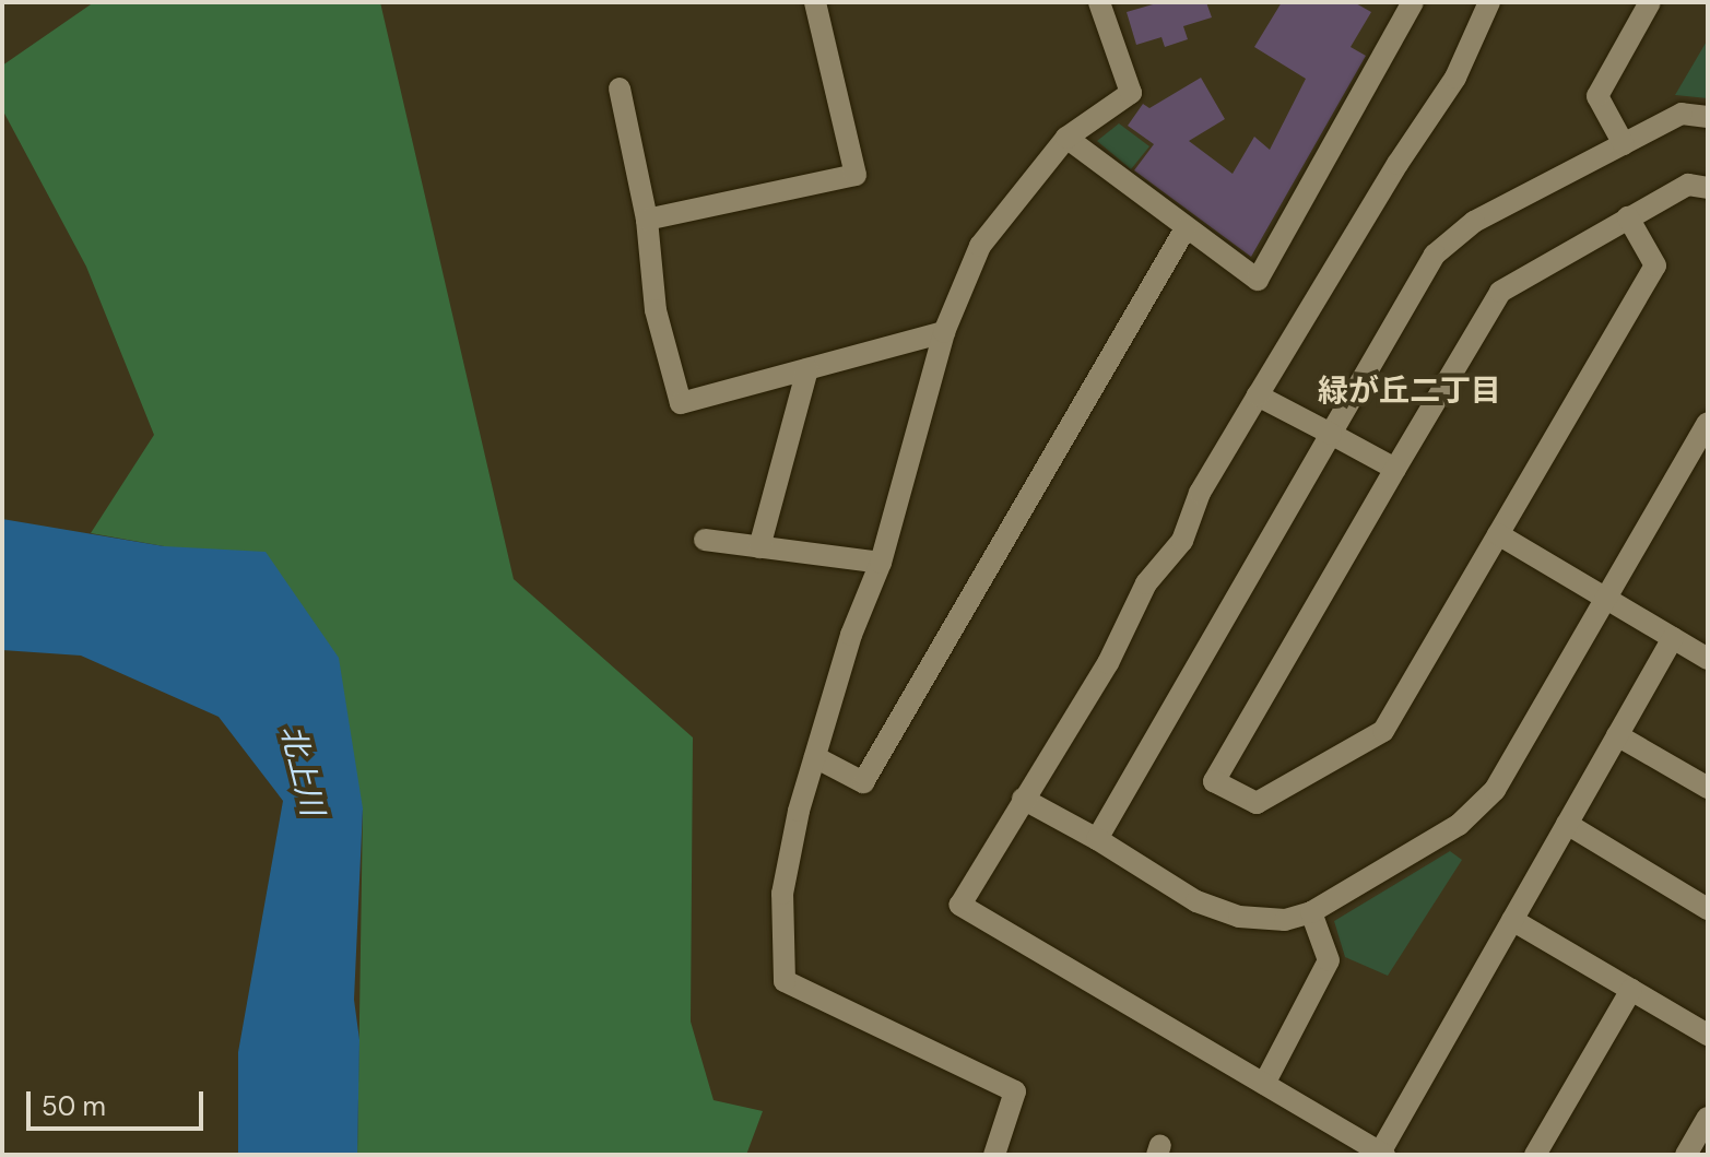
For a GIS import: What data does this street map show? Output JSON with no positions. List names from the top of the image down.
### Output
{
  "districts": ["緑が丘二丁目"],
  "water": ["北上川"],
  "scale_bar": "50 m"
}
